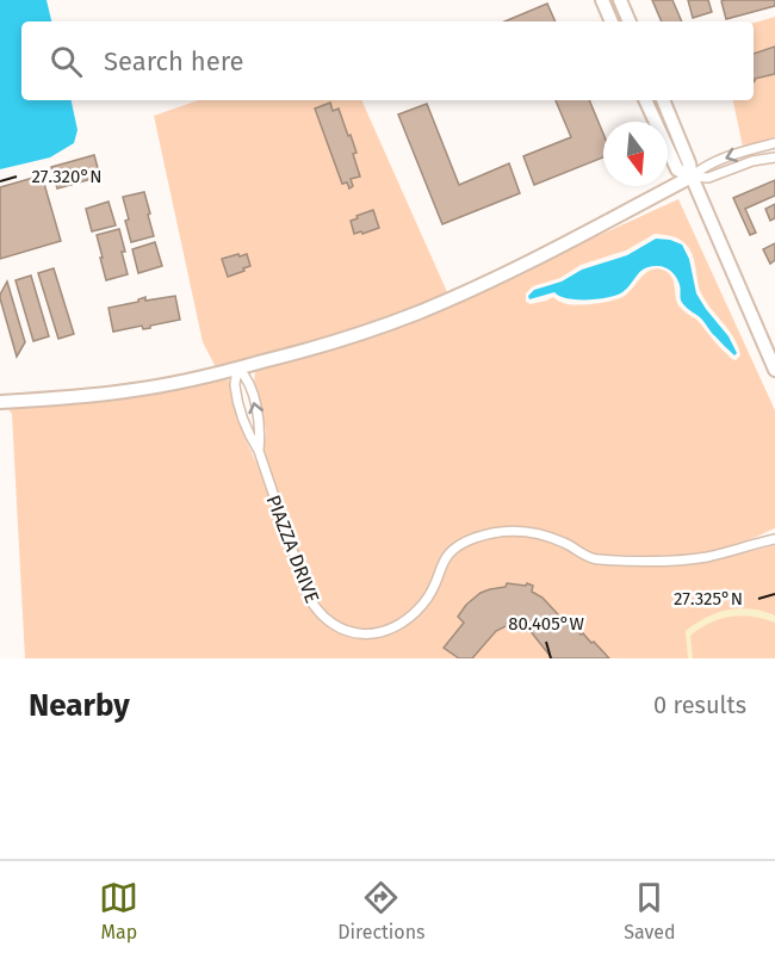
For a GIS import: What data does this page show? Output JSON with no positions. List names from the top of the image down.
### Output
{
  "streets": {
    "street": ["PIAZZA DRIVE"]
  },
  "north": "bottom",
  "page": {
    "search": "Search here",
    "heading": ["Nearby", "0 results"],
    "nav": ["Map", "Directions", "Saved"]
  },
  "coordinates": ["27.320°N", "27.325°N", "80.405°W"]
}
